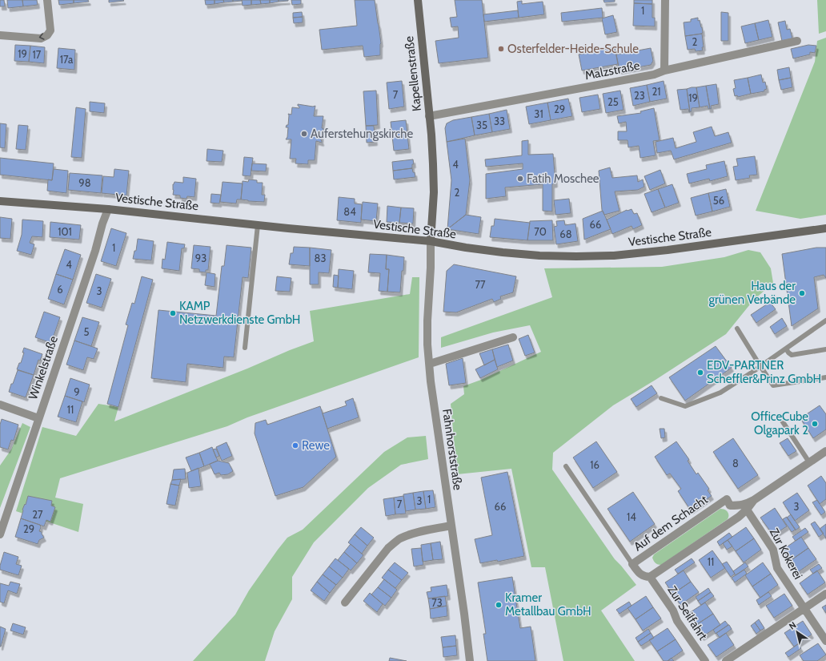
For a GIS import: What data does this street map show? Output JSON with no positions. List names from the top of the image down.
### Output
{
  "streets": {
    "street": [
      "Malzstraße",
      "Kapellenstraße",
      "Vestische Straße",
      "Winkelstraße",
      "Fahnhorststraße",
      "Auf dem Schacht",
      "Zur Kokerei",
      "Zur Seilfahrt"
    ]
  },
  "crossings": [
    ["Malzstraße", "Kapellenstraße"],
    ["Kapellenstraße", "Vestische Straße"],
    ["Kapellenstraße", "Fahnhorststraße"],
    ["Vestische Straße", "Winkelstraße"],
    ["Vestische Straße", "Fahnhorststraße"],
    ["Auf dem Schacht", "Zur Kokerei"],
    ["Auf dem Schacht", "Zur Seilfahrt"]
  ],
  "places": [
    "Osterfelder-Heide-Schule",
    "Auferstehungskirche",
    "Fatih Moschee",
    "Haus der grünen Verbände",
    "KAMP Netzwerkdienste GmbH",
    "EDV-PARTNER Scheffler&Prinz GmbH",
    "OfficeCube Olgapark 2",
    "Rewe",
    "Kramer Metallbau GmbH"
  ],
  "house_numbers": [
    "1",
    "2",
    "19",
    "17",
    "17a",
    "21",
    "7",
    "23",
    "19",
    "25",
    "29",
    "31",
    "33",
    "35",
    "4",
    "98",
    "2",
    "56",
    "84",
    "66",
    "101",
    "70",
    "68",
    "1",
    "93",
    "83",
    "4",
    "77",
    "6",
    "3",
    "5",
    "9",
    "11",
    "8",
    "16",
    "1",
    "3",
    "7",
    "66",
    "3",
    "27",
    "14",
    "29",
    "11",
    "73"
  ],
  "north": "top left"
}
